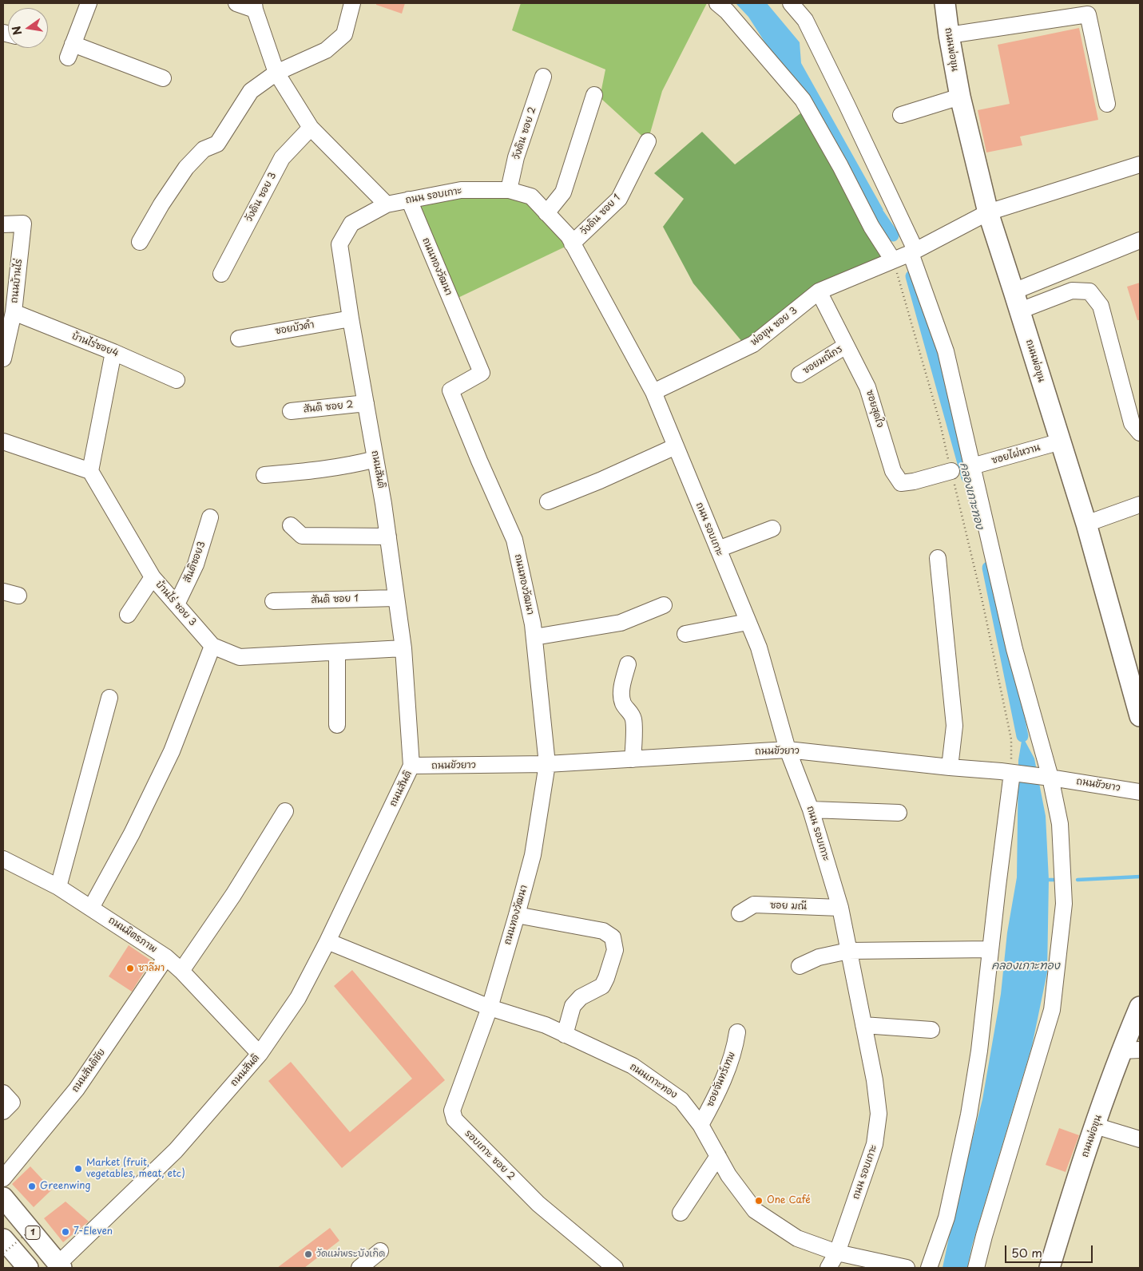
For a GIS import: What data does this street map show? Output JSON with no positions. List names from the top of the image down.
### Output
{
  "streets": {
    "main road": ["ถนนพ่อขุน", "1"],
    "street": [
      "วังดิน ซอย 2",
      "ถนน รอบเกาะ",
      "วังดิน ซอย 3",
      "วังดิน ซอย 1",
      "ถนนทองวัฒนา",
      "ถนนบ้านไร่",
      "พ่อขุน ซอย 3",
      "ซอยบัวคำ",
      "บ้านไร่ซอย4",
      "ซอยมณีกร",
      "สันติ ซอย 2",
      "ซอยสุดใจ",
      "ซอยไผ่หวาน",
      "ถนนสันติ",
      "สันติซอย3",
      "สันติ ซอย 1",
      "บ้านไร่ ซอย 3",
      "ถนนขัวยาว",
      "ซอย มณี",
      "ถนนมิตรภาพ",
      "ถนนสันติชัย",
      "ซอยจันทร์เทพ",
      "ถนนเกาะทอง",
      "รอบเกาะ ซอย 2"
    ]
  },
  "crossings": [
    ["ถนนพ่อขุน", "ซอยไผ่หวาน"],
    ["วังดิน ซอย 2", "ถนน รอบเกาะ"],
    ["ถนน รอบเกาะ", "วังดิน ซอย 1"],
    ["ถนน รอบเกาะ", "ถนนทองวัฒนา"],
    ["ถนน รอบเกาะ", "พ่อขุน ซอย 3"],
    ["ถนน รอบเกาะ", "ถนนสันติ"],
    ["ถนน รอบเกาะ", "ถนนขัวยาว"],
    ["ถนน รอบเกาะ", "ซอย มณี"],
    ["ถนน รอบเกาะ", "ถนนเกาะทอง"],
    ["ถนนทองวัฒนา", "ถนนขัวยาว"],
    ["ถนนทองวัฒนา", "ถนนเกาะทอง"],
    ["ถนนทองวัฒนา", "รอบเกาะ ซอย 2"],
    ["ถนนบ้านไร่", "บ้านไร่ซอย4"],
    ["พ่อขุน ซอย 3", "ซอยสุดใจ"],
    ["ซอยบัวคำ", "ถนนสันติ"],
    ["ซอยมณีกร", "ซอยสุดใจ"],
    ["สันติ ซอย 2", "ถนนสันติ"],
    ["ถนนสันติ", "สันติ ซอย 1"],
    ["ถนนสันติ", "บ้านไร่ ซอย 3"],
    ["ถนนสันติ", "ถนนขัวยาว"],
    ["ถนนสันติ", "ถนนมิตรภาพ"],
    ["ถนนสันติ", "ถนนเกาะทอง"],
    ["ถนนสันติ", "1"],
    ["สันติซอย3", "บ้านไร่ ซอย 3"],
    ["ถนนมิตรภาพ", "ถนนสันติชัย"],
    ["ซอยจันทร์เทพ", "ถนนเกาะทอง"],
    ["ถนนเกาะทอง", "รอบเกาะ ซอย 2"]
  ],
  "water": ["คลองเกาะทอง"],
  "places": [
    "ซาลีมา",
    "Market (fruit, vegetables, meat, etc)",
    "Greenwing",
    "One Café",
    "7-Eleven",
    "วัดแม่พระบังเกิด"
  ],
  "scale_bar": "50 m",
  "north": "left"
}
